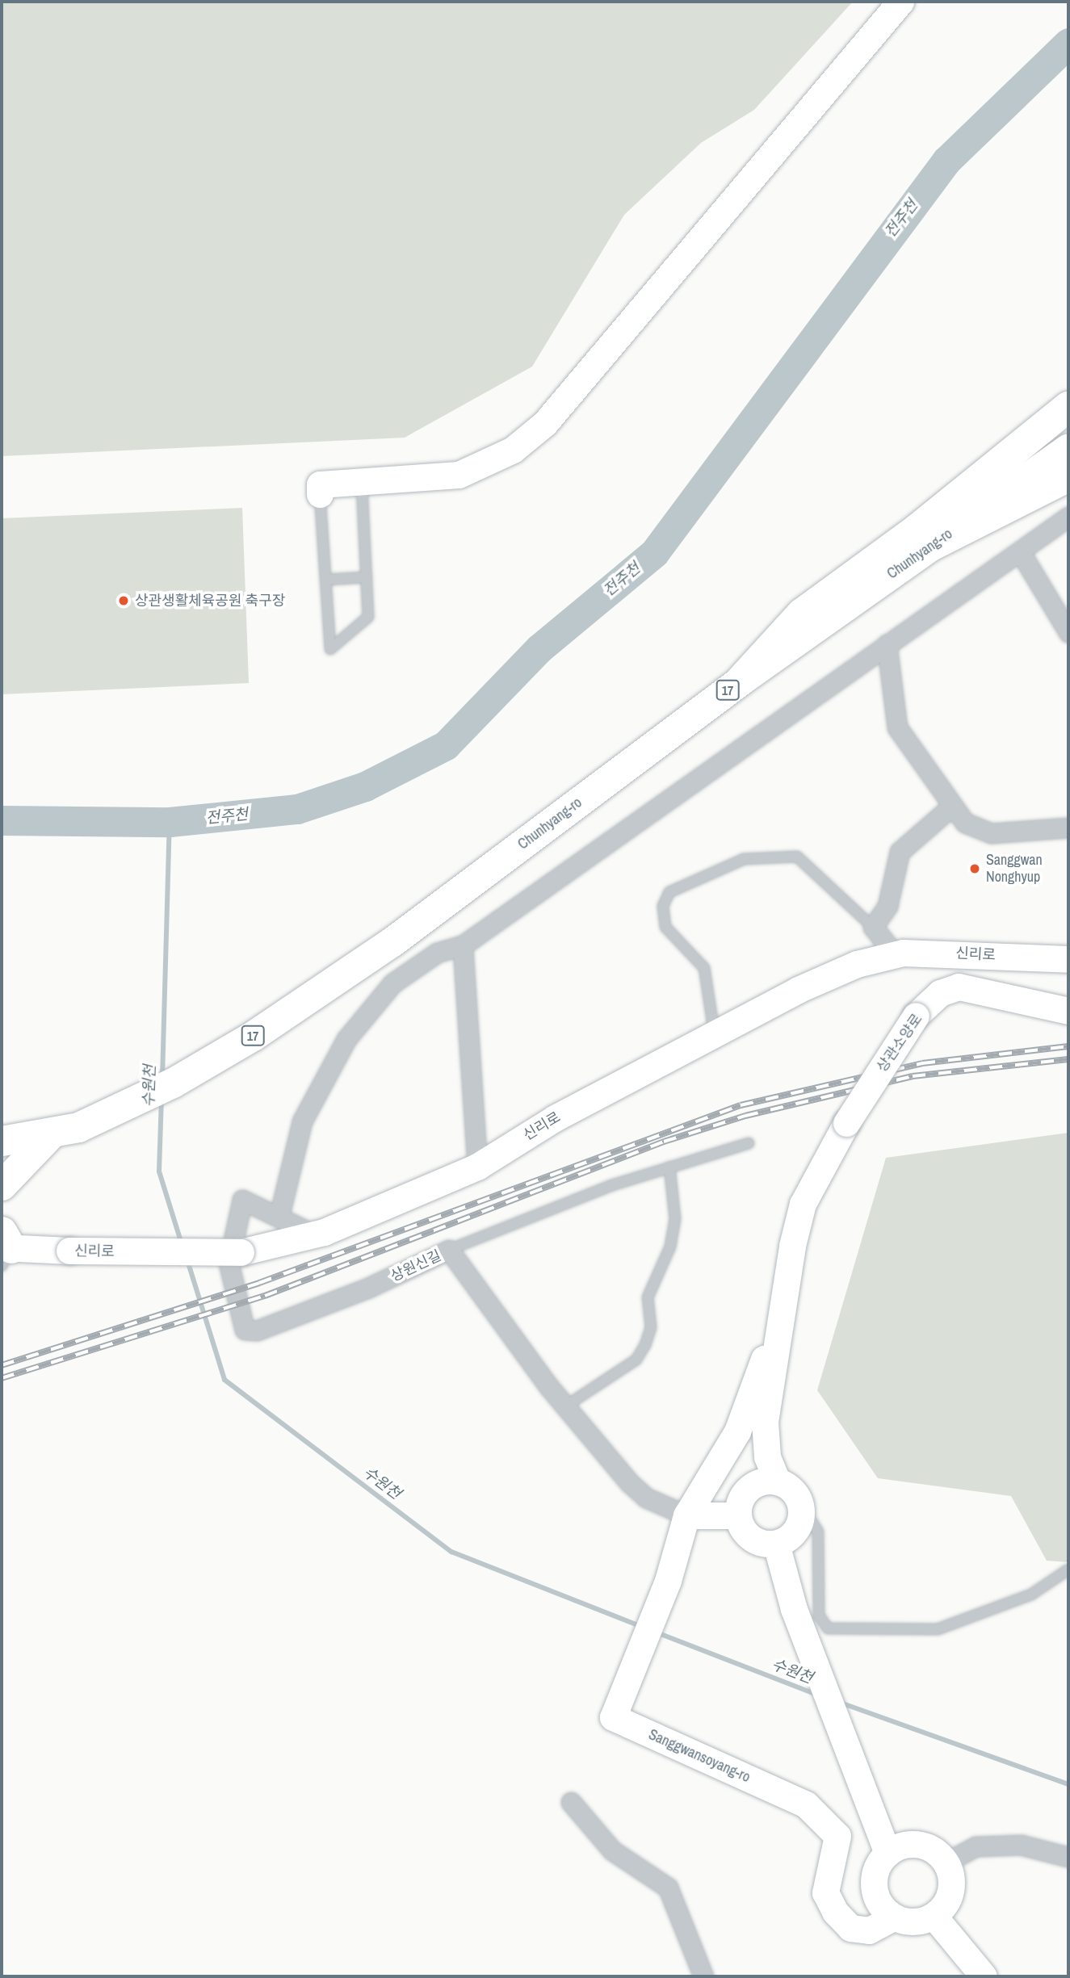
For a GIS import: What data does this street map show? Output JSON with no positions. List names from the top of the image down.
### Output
{
  "streets": {
    "main road": [
      "Chunhyang-ro",
      "17",
      "신리로",
      "상관소양로",
      "Sanggwansoyang-ro"
    ],
    "street": ["상원신길"]
  },
  "crossings": [
    ["신리로", "상원신길"],
    ["상관소양로", "Sanggwansoyang-ro"],
    ["상원신길", "Sanggwansoyang-ro"]
  ],
  "water": ["전주천", "수원천"],
  "places": ["상관생활체육공원 축구장", "Sanggwan Nonghyup"]
}
